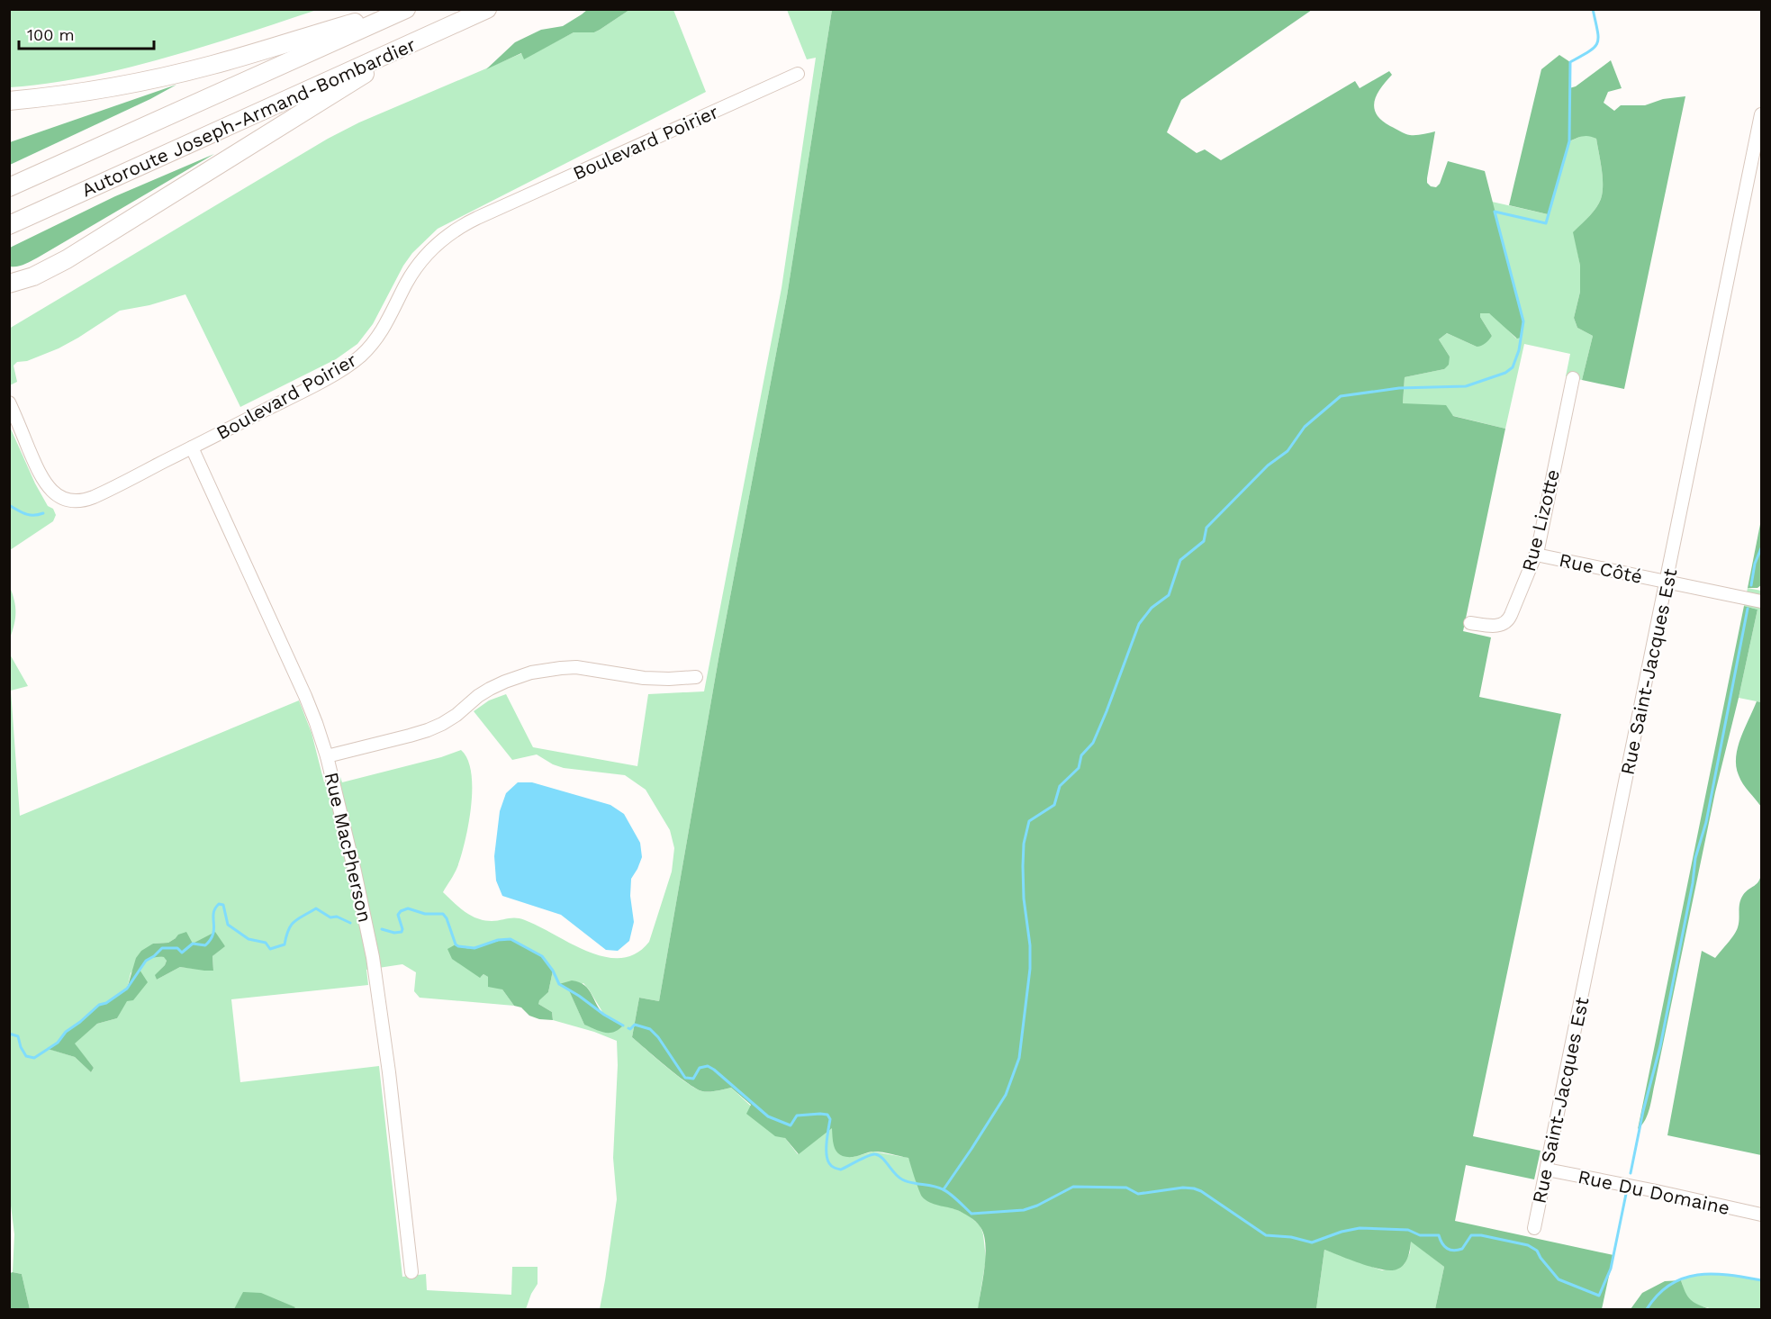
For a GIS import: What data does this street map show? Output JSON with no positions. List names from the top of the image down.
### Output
{
  "streets": {
    "highway": ["Autoroute Joseph-Armand-Bombardier"],
    "street": [
      "Boulevard Poirier",
      "Rue Lizotte",
      "Rue Côté",
      "Rue Saint-Jacques Est",
      "Rue MacPherson",
      "Rue Du Domaine"
    ]
  },
  "crossings": [
    ["Boulevard Poirier", "Rue MacPherson"],
    ["Rue Lizotte", "Rue Côté"],
    ["Rue Côté", "Rue Saint-Jacques Est"],
    ["Rue Saint-Jacques Est", "Rue Du Domaine"]
  ],
  "scale_bar": "100 m"
}
